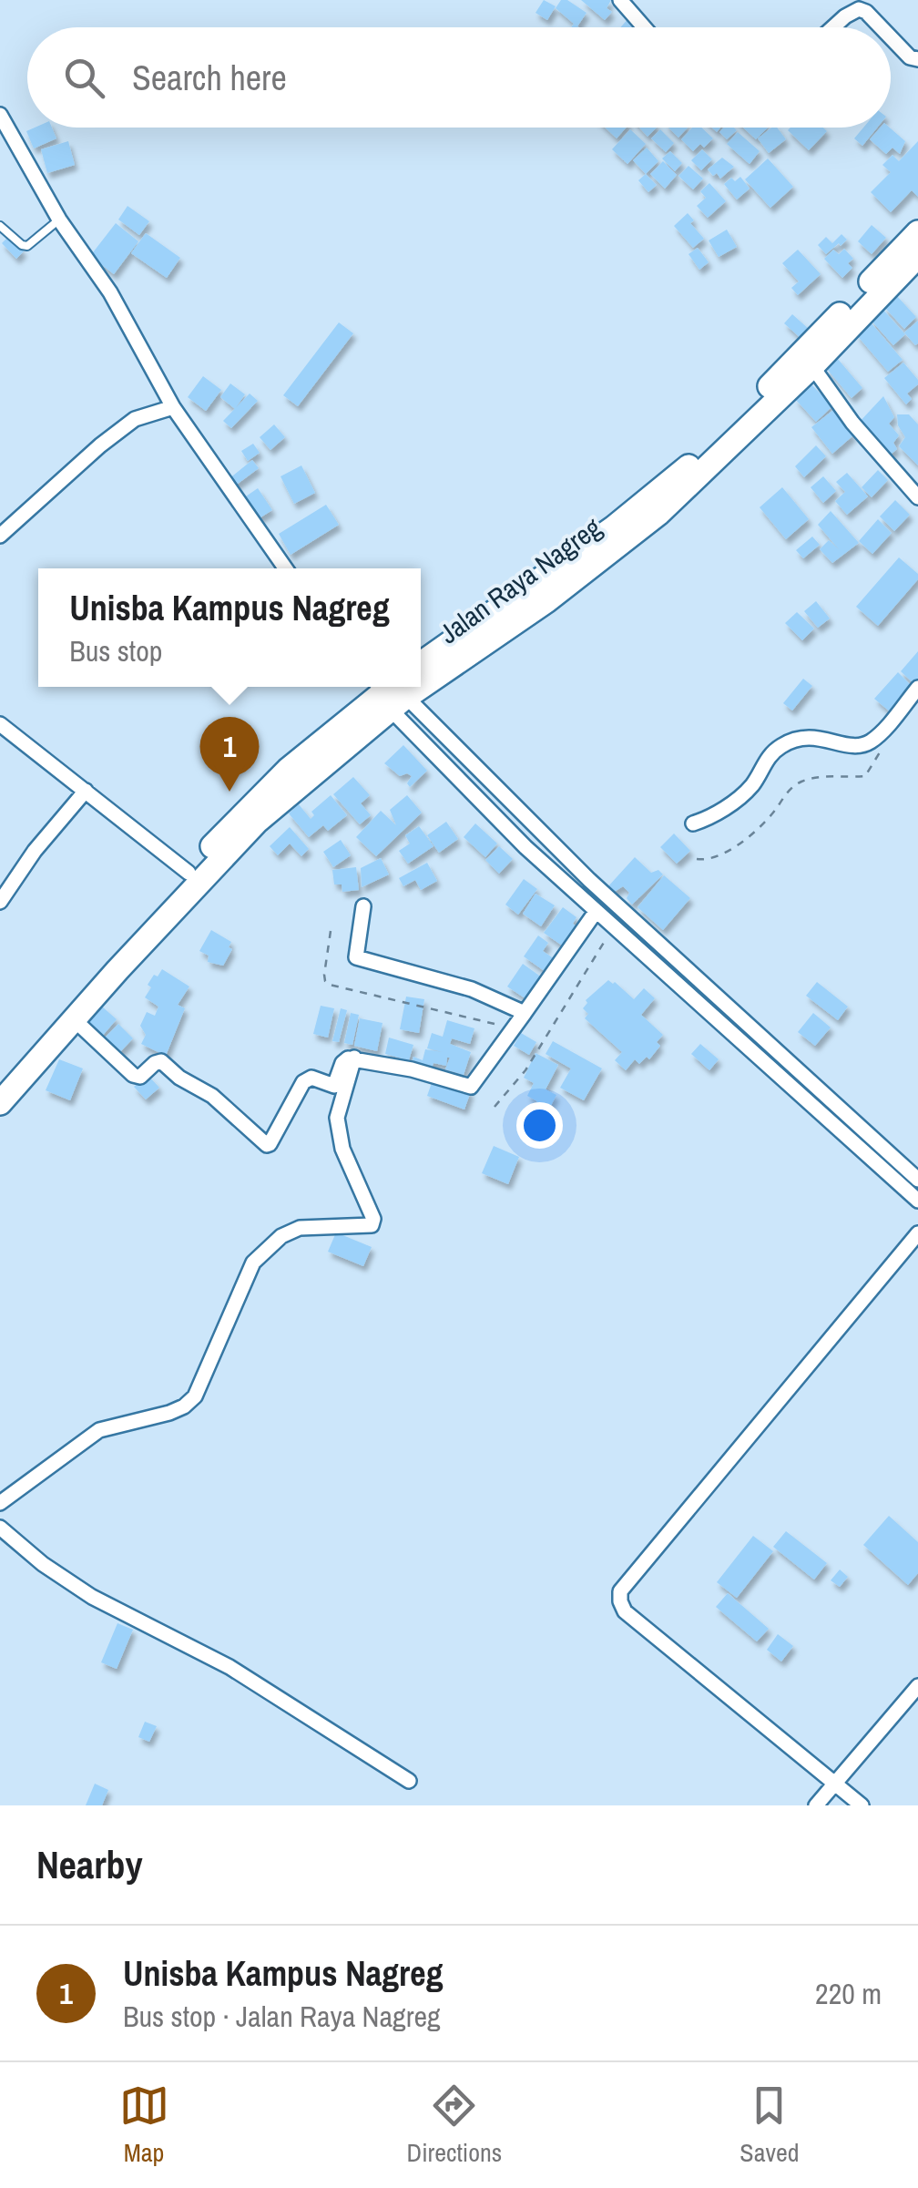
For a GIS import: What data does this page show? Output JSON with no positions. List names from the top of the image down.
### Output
{
  "streets": {
    "highway": ["Jalan Raya Nagreg"]
  },
  "page": {
    "search": "Search here",
    "popup": ["Unisba Kampus Nagreg", "Bus stop"],
    "pins": "1",
    "heading": "Nearby",
    "list": [
      {
        "mark": "1",
        "name": "Unisba Kampus Nagreg",
        "note": "Bus stop · Jalan Raya Nagreg",
        "value": "220 m"
      }
    ],
    "nav": ["Map", "Directions", "Saved"]
  }
}
